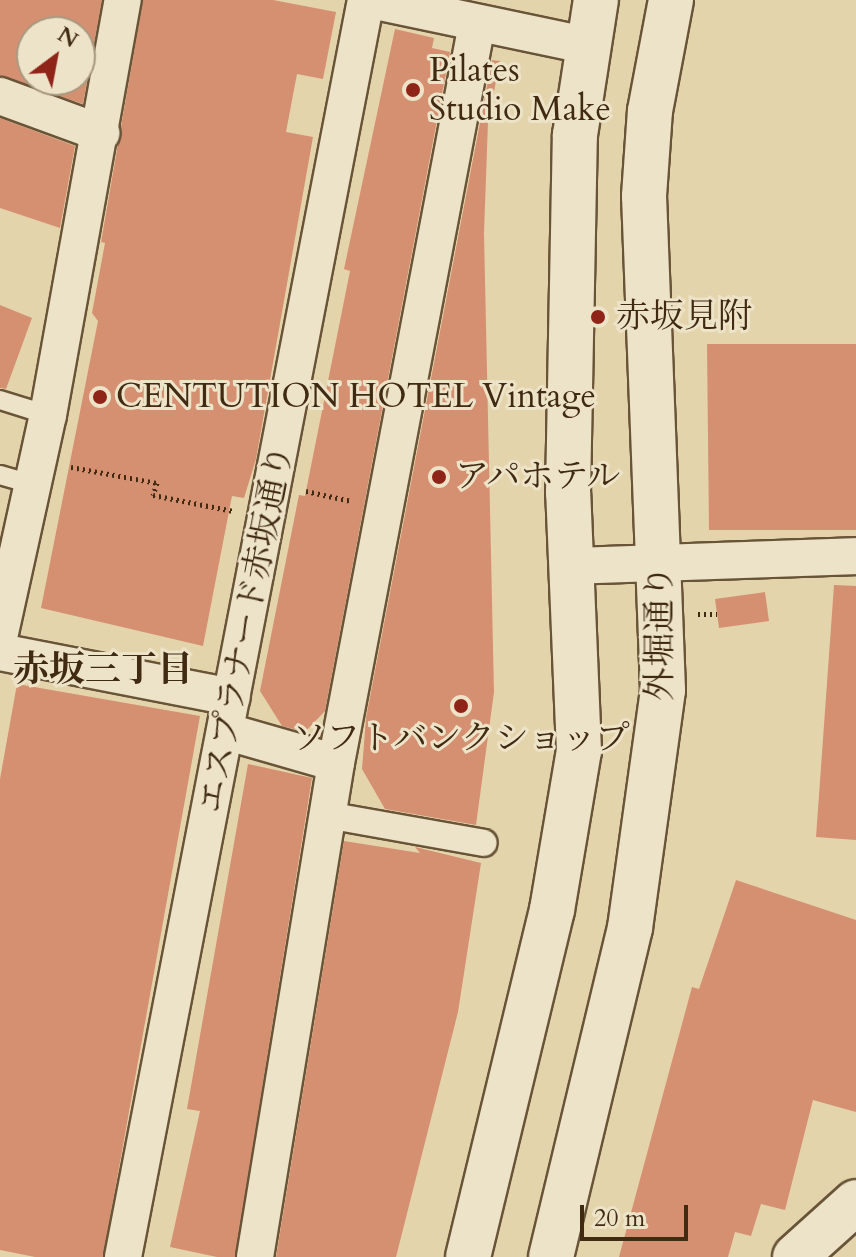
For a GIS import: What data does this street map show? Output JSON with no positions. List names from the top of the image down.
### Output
{
  "streets": {
    "main road": ["外堀通り"],
    "street": ["エスプラナード赤坂通り"]
  },
  "districts": ["赤坂三丁目"],
  "places": [
    "Pilates Studio Make",
    "赤坂見附",
    "CENTUTION HOTEL Vintage",
    "アパホテル",
    "ソフトバンクショップ"
  ],
  "scale_bar": "20 m",
  "north": "top right"
}
